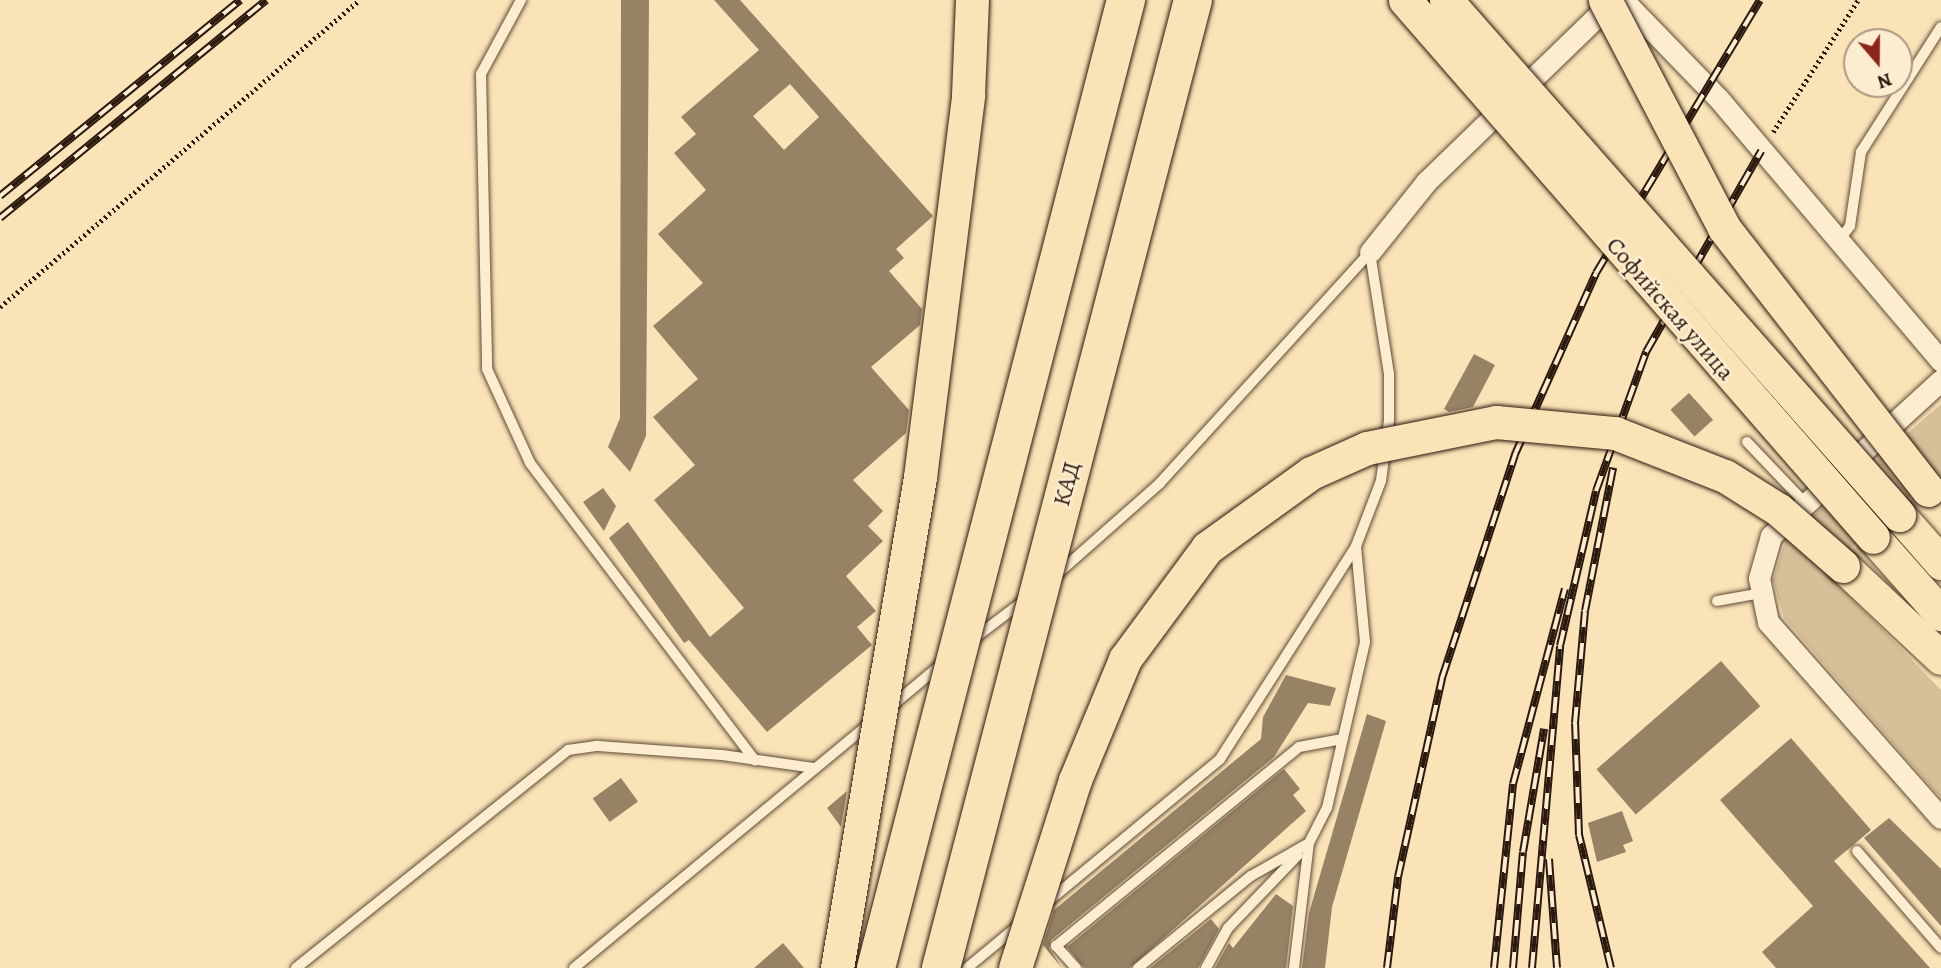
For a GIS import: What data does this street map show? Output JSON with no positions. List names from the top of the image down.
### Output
{
  "streets": {
    "highway": ["КАД"],
    "main road": ["Софийская улица"]
  },
  "north": "bottom"
}
